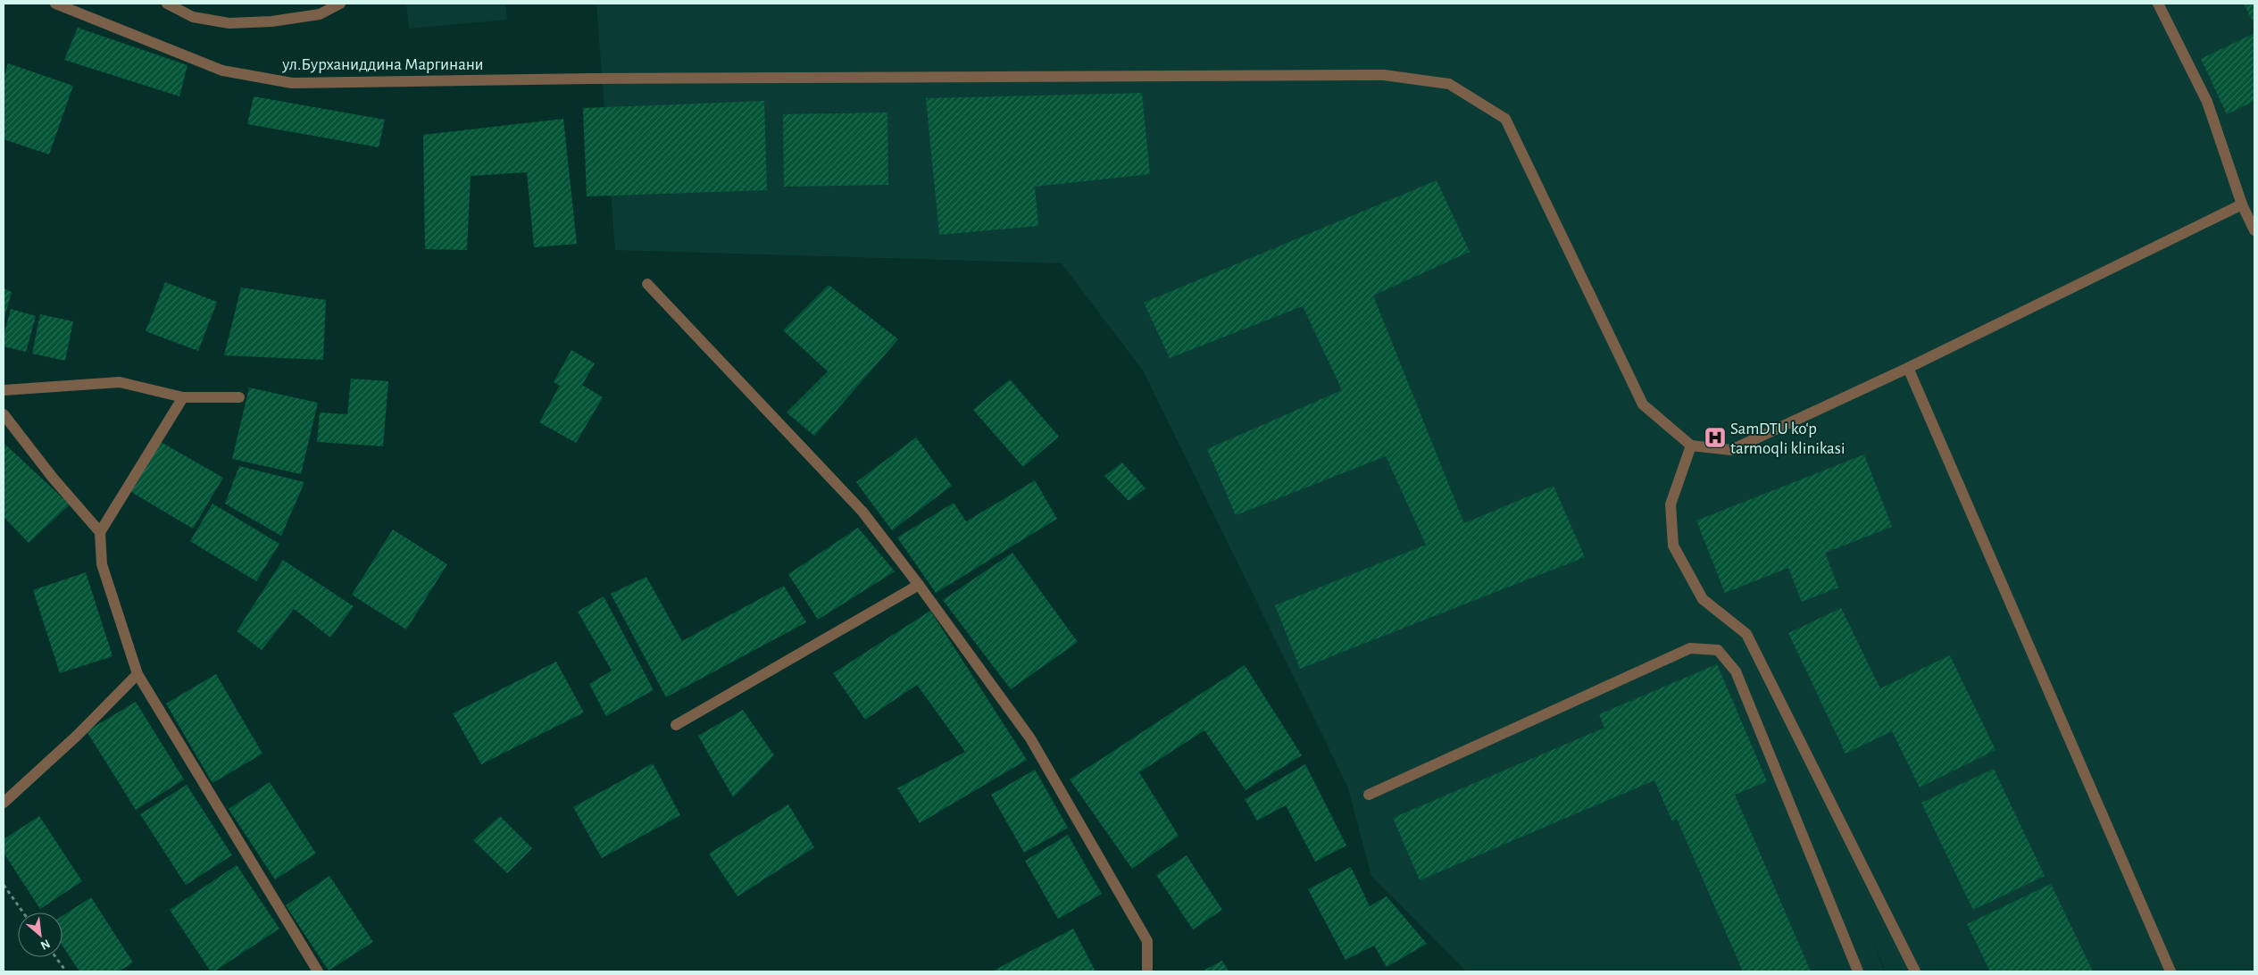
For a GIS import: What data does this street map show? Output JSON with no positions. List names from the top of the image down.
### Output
{
  "streets": {
    "street": ["ул.Бурханиддина Маргинани"]
  },
  "places": {
    "hospital": ["SamDTU ko‘p tarmoqli klinikasi"]
  },
  "north": "bottom right"
}
